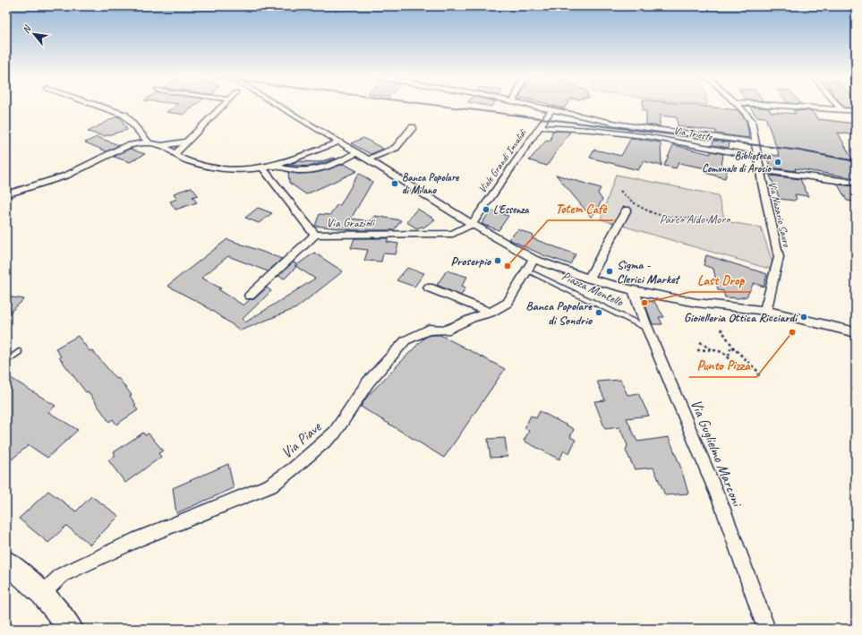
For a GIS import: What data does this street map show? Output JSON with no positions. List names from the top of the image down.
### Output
{
  "streets": {
    "street": [
      "Via Trieste",
      "Viale Grandi Invalidi",
      "Via Nazario Sauro",
      "Via Grazioli",
      "Piazza Montello",
      "Via Piave",
      "Via Guglielmo Marconi"
    ]
  },
  "crossings": [
    ["Via Trieste", "Viale Grandi Invalidi"],
    ["Via Trieste", "Via Nazario Sauro"],
    ["Viale Grandi Invalidi", "Via Grazioli"],
    ["Viale Grandi Invalidi", "Piazza Montello"],
    ["Via Nazario Sauro", "Piazza Montello"],
    ["Via Grazioli", "Piazza Montello"],
    ["Piazza Montello", "Via Piave"],
    ["Piazza Montello", "Via Guglielmo Marconi"]
  ],
  "parks": ["Parco Aldo Moro"],
  "places": [
    "Biblioteca Comunale di Arosio",
    "Banca Popolare di Milano",
    "L'Essenza",
    "Proserpio",
    "Totem Cafè",
    "Sigma - Clerici Market",
    "Last Drop",
    "Banca Popolare di Sondrio",
    "Gioielleria Ottica Ricciardi",
    "Punto Pizza"
  ],
  "north": "top left"
}
